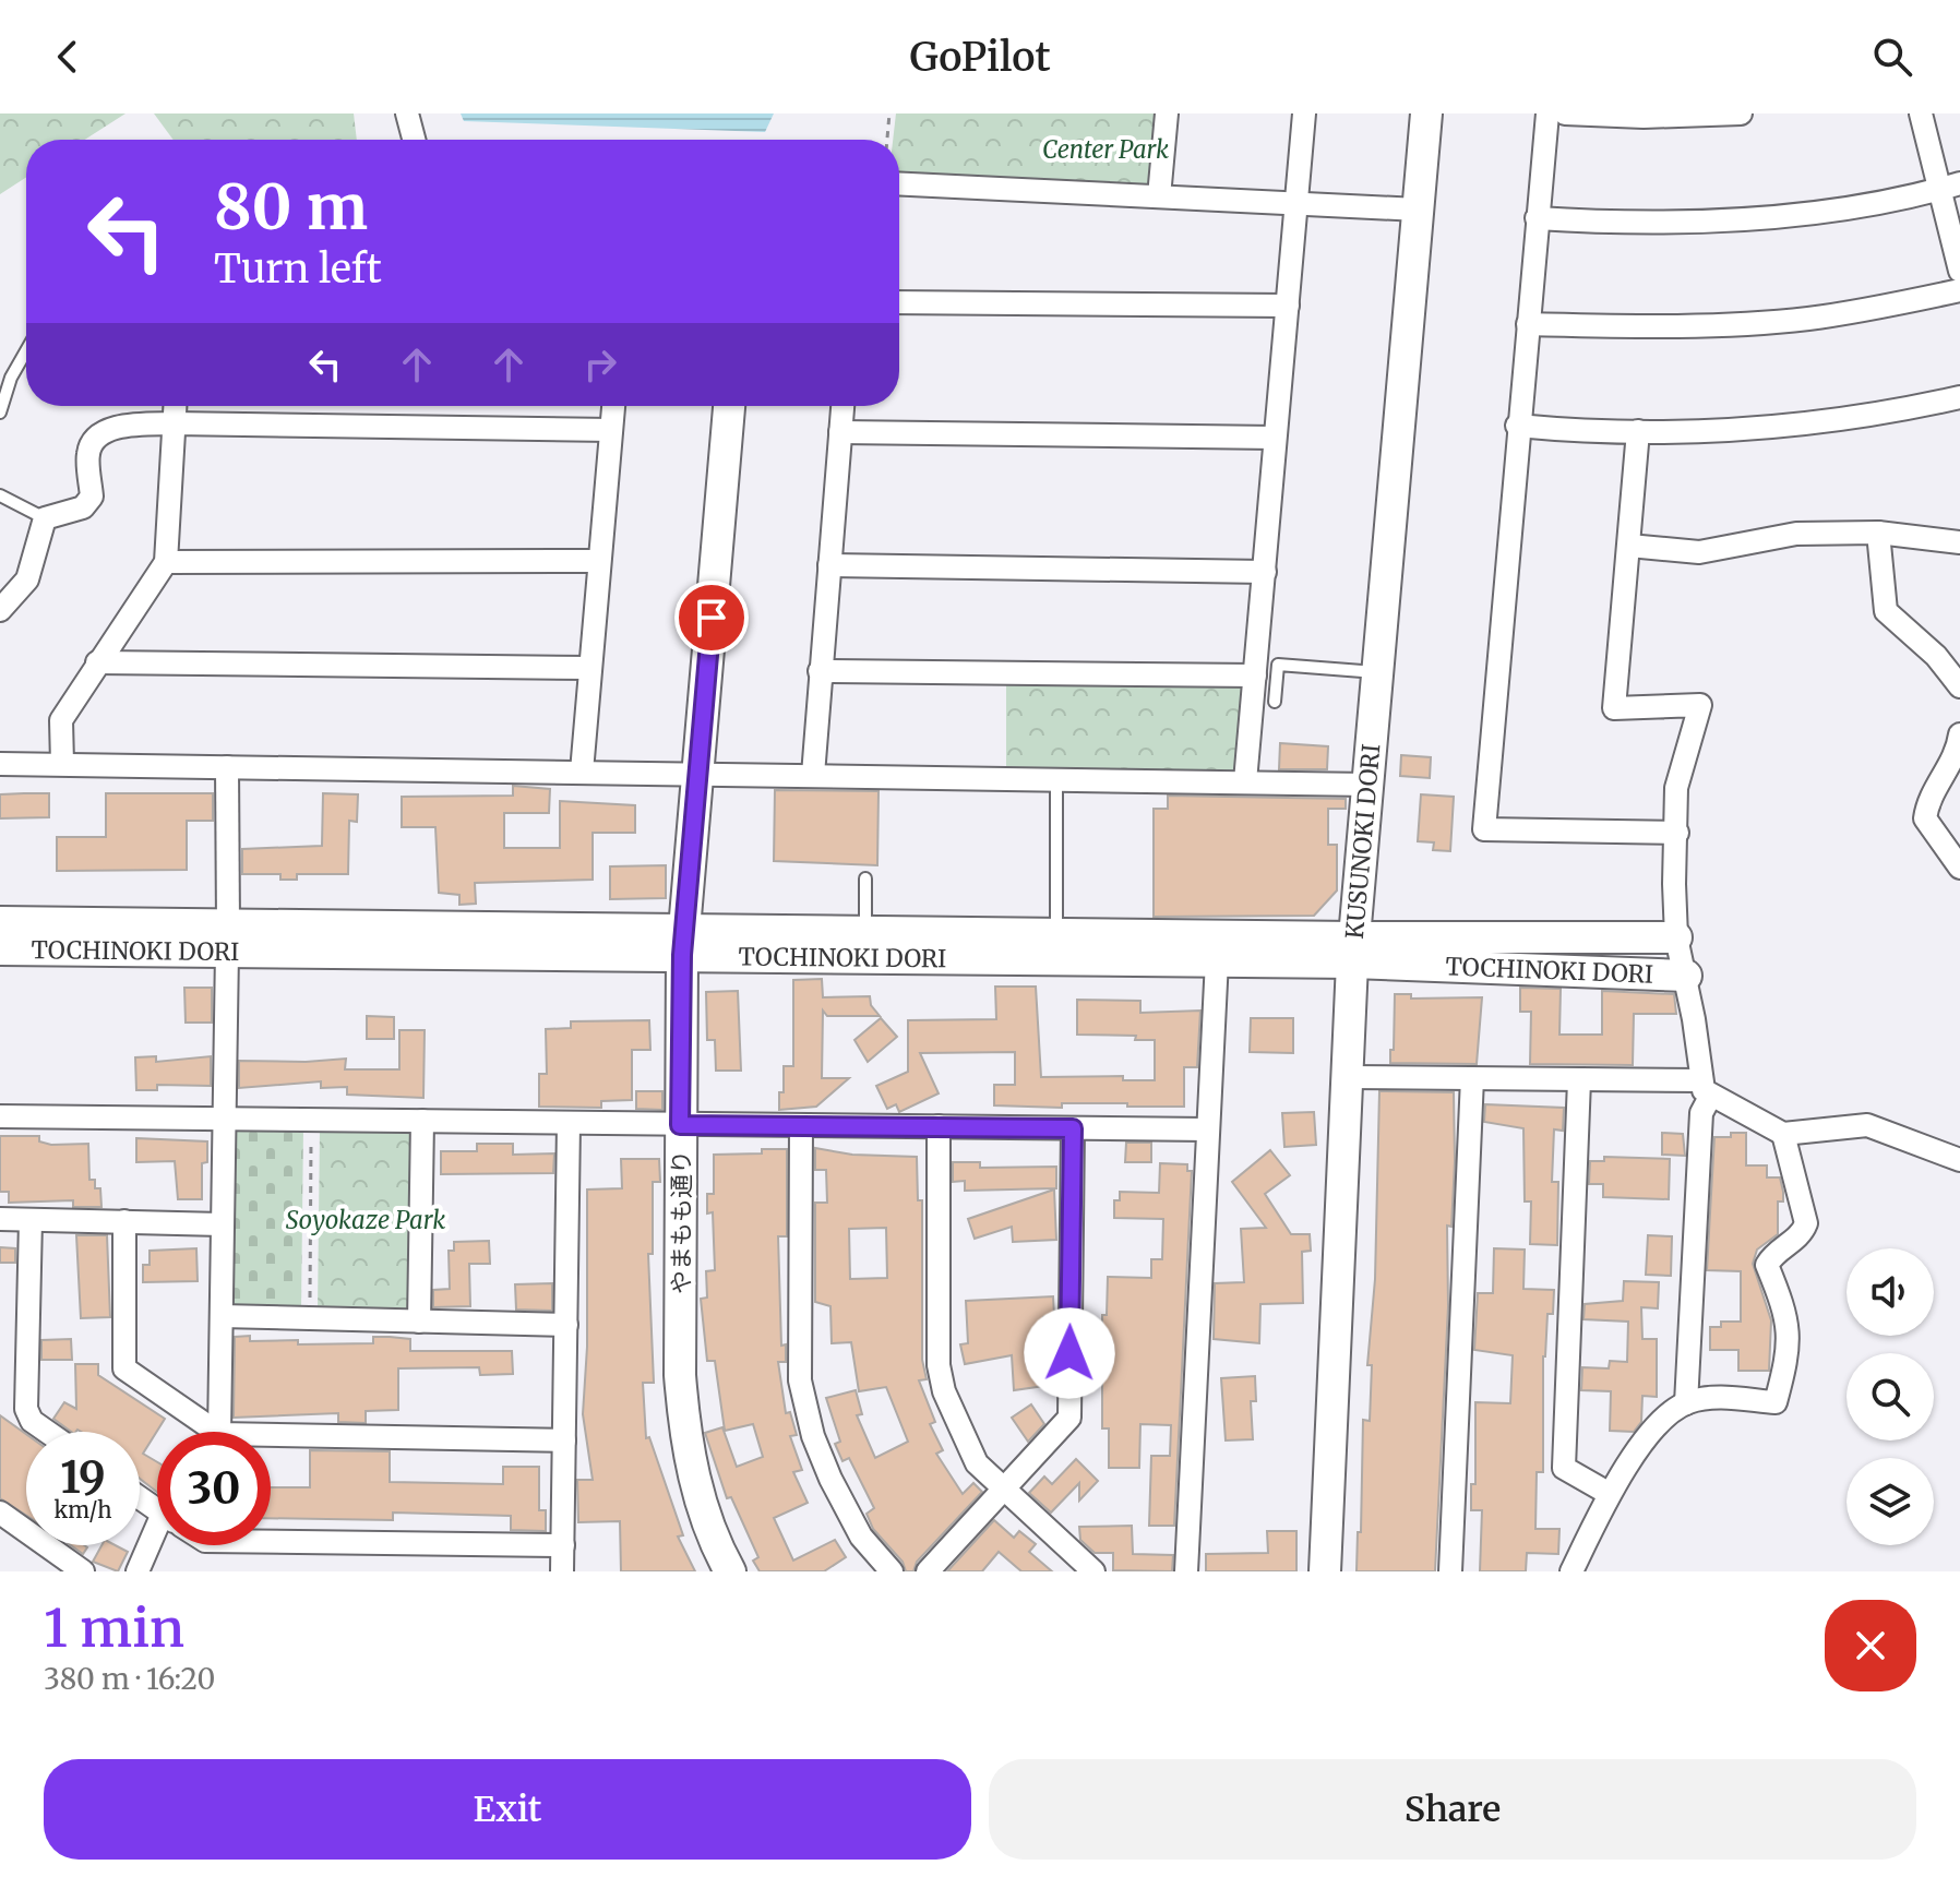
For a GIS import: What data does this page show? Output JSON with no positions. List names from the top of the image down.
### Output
{
  "streets": {
    "street": ["KUSUNOKI DORI", "TOCHINOKI DORI", "やまもも通り"]
  },
  "crossings": [
    ["KUSUNOKI DORI", "TOCHINOKI DORI"],
    ["TOCHINOKI DORI", "やまもも通り"]
  ],
  "parks": ["Center Park", "Soyokaze Park"],
  "page": {
    "header": "GoPilot",
    "turn": ["80 m", "Turn left"],
    "speed": "19 km/h",
    "limit": "30",
    "heading": ["1 min", "380 m · 16:20"],
    "buttons": ["Exit", "Share"]
  }
}
